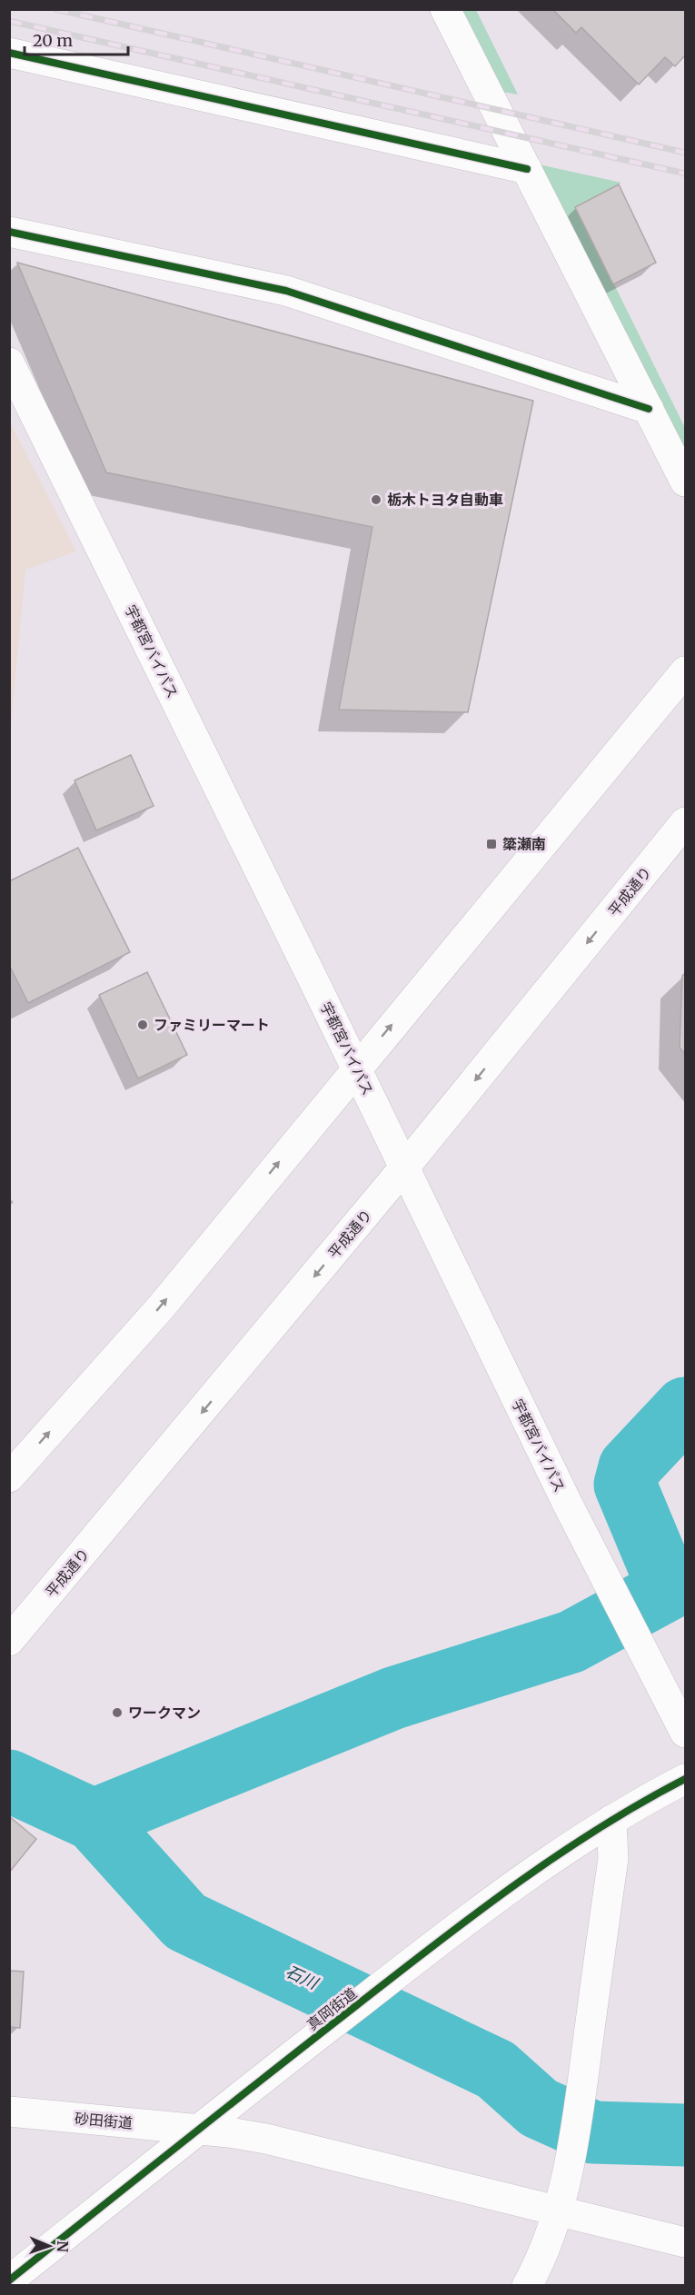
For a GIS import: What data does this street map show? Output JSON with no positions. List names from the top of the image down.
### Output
{
  "streets": {
    "main road": [
      "宇都宮バイパス",
      "平成通り",
      "真岡街道",
      "砂田街道"
    ]
  },
  "crossings": [
    ["宇都宮バイパス", "平成通り"],
    ["真岡街道", "砂田街道"]
  ],
  "water": ["石川"],
  "places": {
    "other": ["栃木トヨタ自動車", "ファミリーマート", "ワークマン"],
    "transit": ["簗瀬南"]
  },
  "scale_bar": "20 m",
  "north": "right"
}
